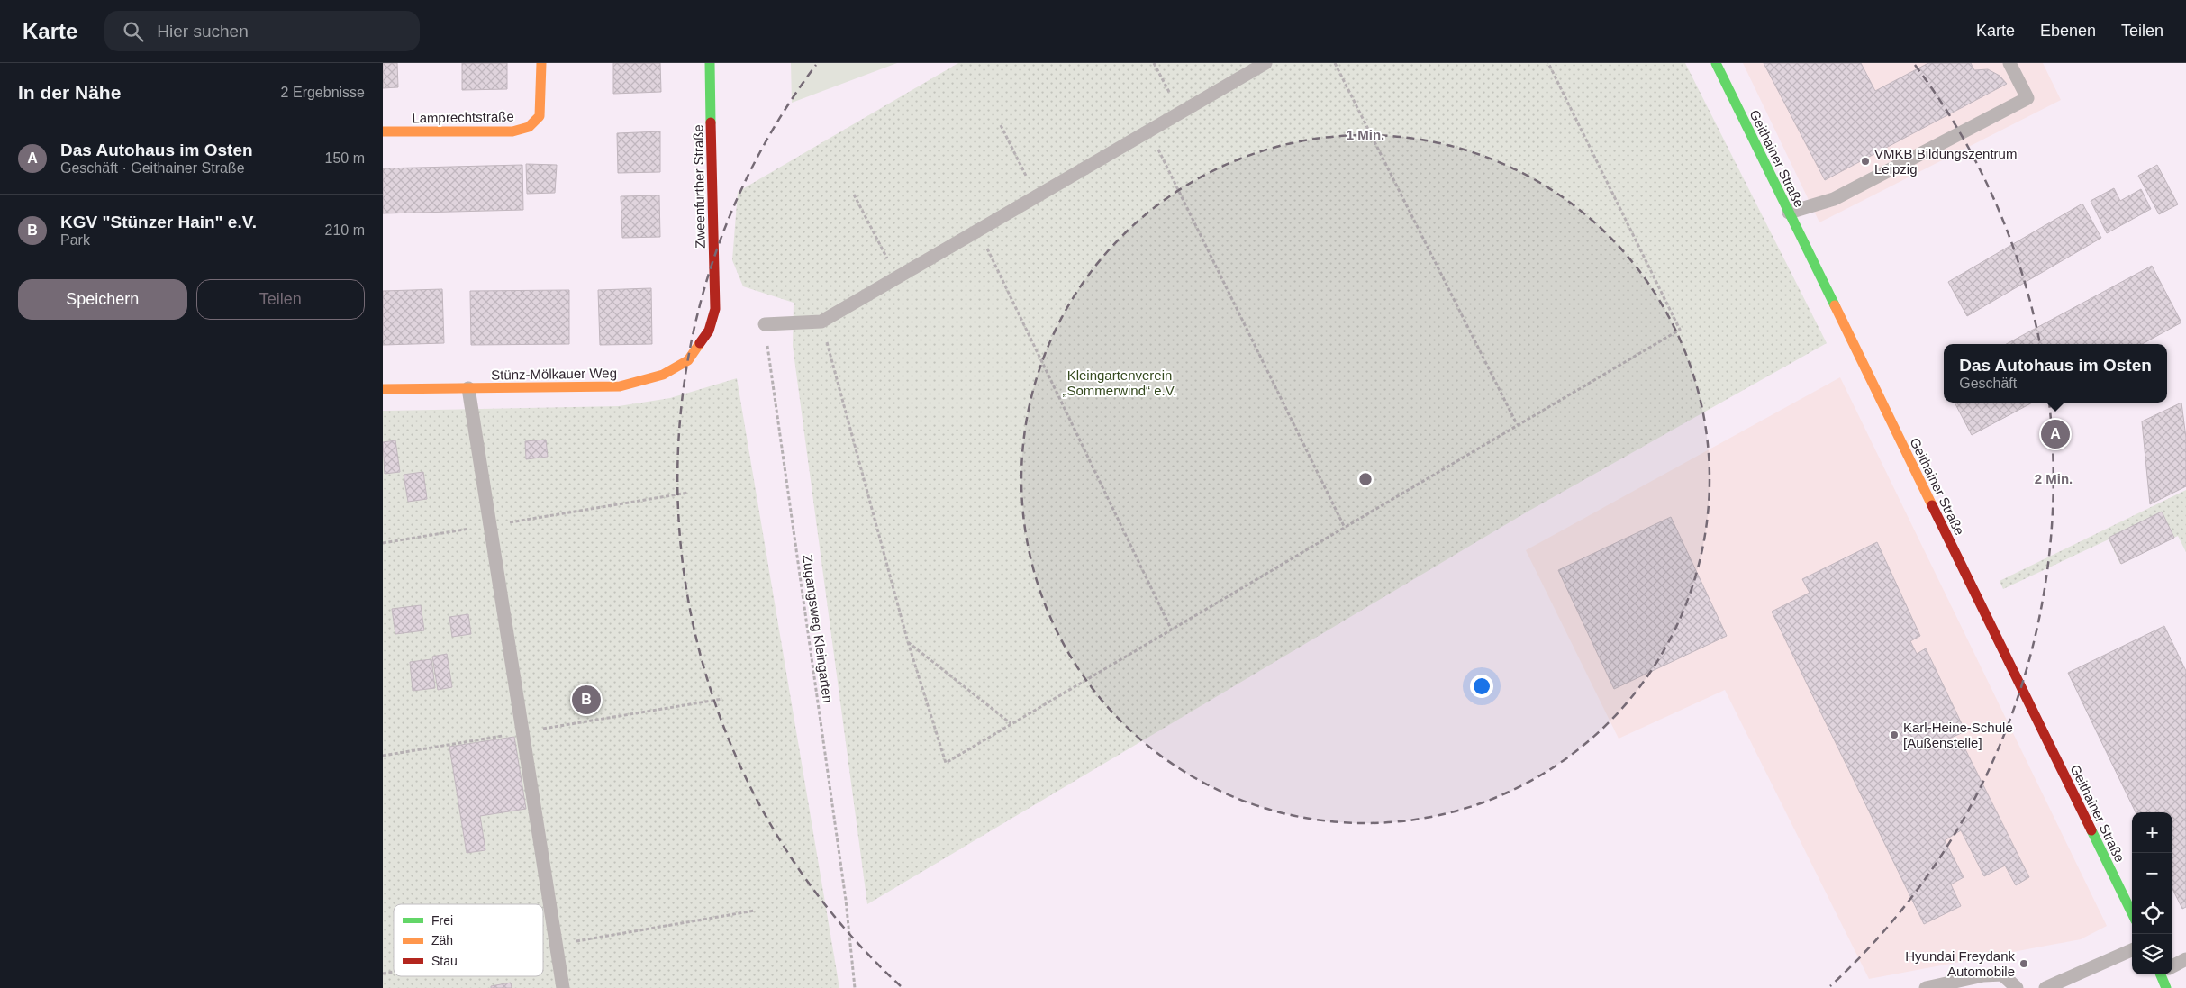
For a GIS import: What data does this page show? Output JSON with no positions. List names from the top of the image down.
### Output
{
  "streets": {
    "street": [
      "Lamprechtstraße",
      "Geithainer Straße",
      "Zweenfurther Straße",
      "Stünz-Mölkauer Weg"
    ],
    "path": ["Zugangsweg Kleingarten"]
  },
  "crossings": [
    ["Zweenfurther Straße", "Stünz-Mölkauer Weg"]
  ],
  "parks": ["Kleingartenverein „Sommerwind“ e.V."],
  "places": ["VMKB Bildungszentrum Leipzig", "Karl-Heine-Schule [Außenstelle]", "Hyundai Freydank Automobile"],
  "legend": ["Frei", "Zäh", "Stau"],
  "page": {
    "header": "Karte",
    "search": "Hier suchen",
    "nav": ["Karte", "Ebenen", "Teilen"],
    "heading": ["In der Nähe", "2 Ergebnisse"],
    "list": [
      {
        "mark": "A",
        "name": "Das Autohaus im Osten",
        "note": "Geschäft · Geithainer Straße",
        "value": "150 m"
      },
      {
        "mark": "B",
        "name": "KGV \"Stünzer Hain\" e.V.",
        "note": "Park",
        "value": "210 m"
      }
    ],
    "buttons": ["Speichern", "Teilen"],
    "popup": ["Das Autohaus im Osten", "Geschäft"],
    "pins": ["A", "B"],
    "map_buttons": ["+", "−"]
  },
  "rings": ["1 Min.", "2 Min."]
}
